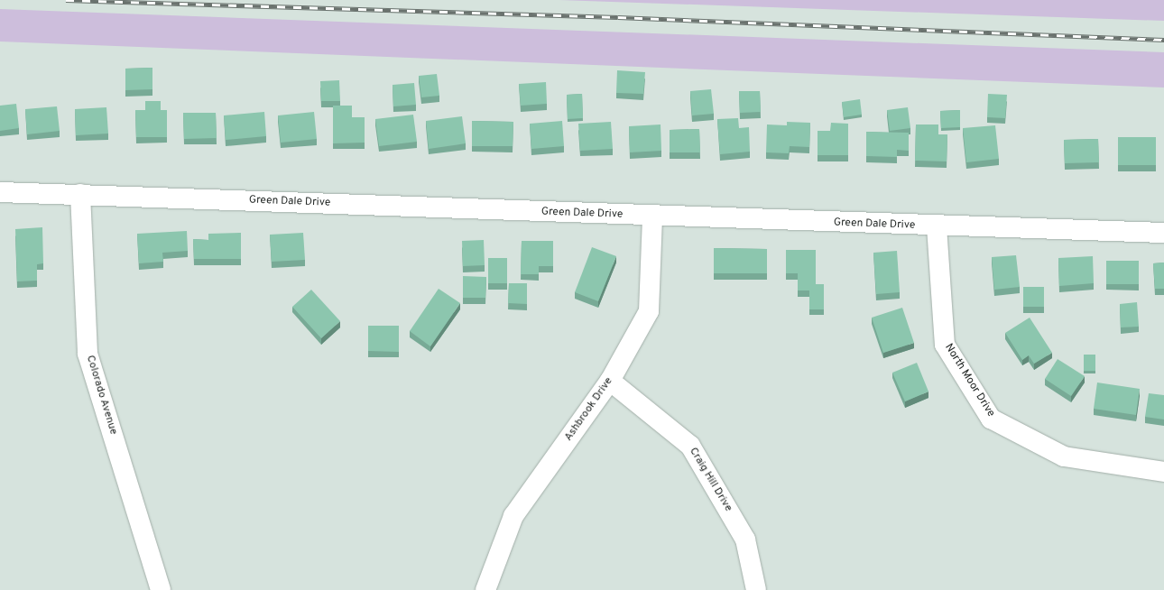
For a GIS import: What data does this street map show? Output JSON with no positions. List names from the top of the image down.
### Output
{
  "streets": {
    "street": [
      "Green Dale Drive",
      "North Moor Drive",
      "Colorado Avenue",
      "Ashbrook Drive",
      "Craig Hill Drive"
    ]
  },
  "crossings": [
    ["Green Dale Drive", "North Moor Drive"],
    ["Green Dale Drive", "Colorado Avenue"],
    ["Green Dale Drive", "Ashbrook Drive"],
    ["Ashbrook Drive", "Craig Hill Drive"]
  ]
}
